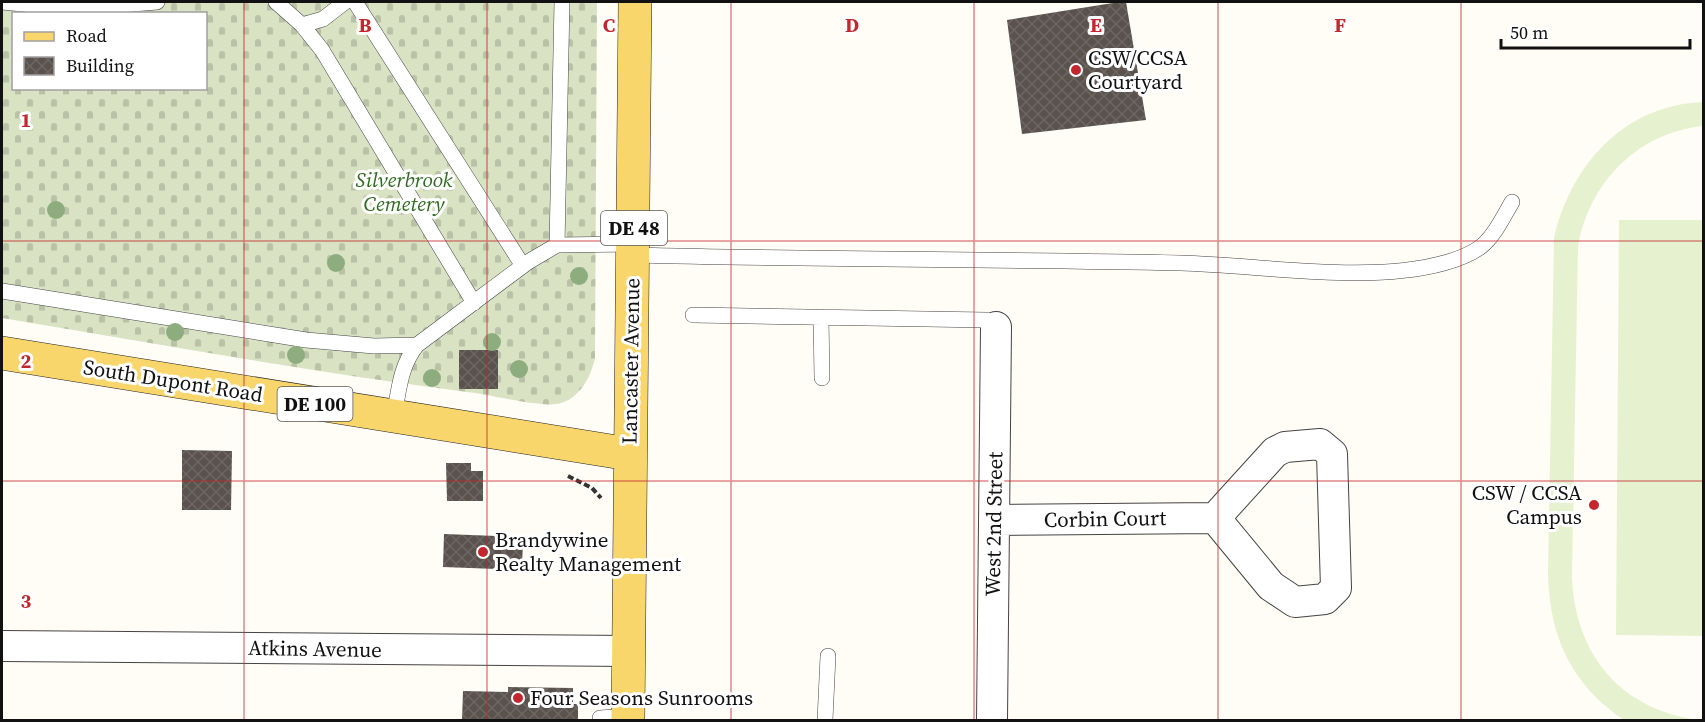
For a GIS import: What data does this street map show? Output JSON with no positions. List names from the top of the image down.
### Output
{
  "streets": {
    "main road": [
      "DE 48",
      "Lancaster Avenue",
      "South Dupont Road",
      "DE 100"
    ],
    "street": ["Corbin Court", "West 2nd Street", "Atkins Avenue"]
  },
  "crossings": [
    ["Lancaster Avenue", "South Dupont Road"],
    ["Lancaster Avenue", "Atkins Avenue"],
    ["Corbin Court", "West 2nd Street"]
  ],
  "parks": ["Silverbrook Cemetery"],
  "places": [
    "CSW/CCSA Courtyard",
    "CSW / CCSA Campus",
    "Brandywine Realty Management",
    "Four Seasons Sunrooms"
  ],
  "legend": ["Road", "Building"],
  "scale_bar": "50 m",
  "grid": {
    "columns": [
      "B",
      "C",
      "D",
      "E",
      "F"
    ],
    "rows": ["1", "2", "3"]
  }
}
